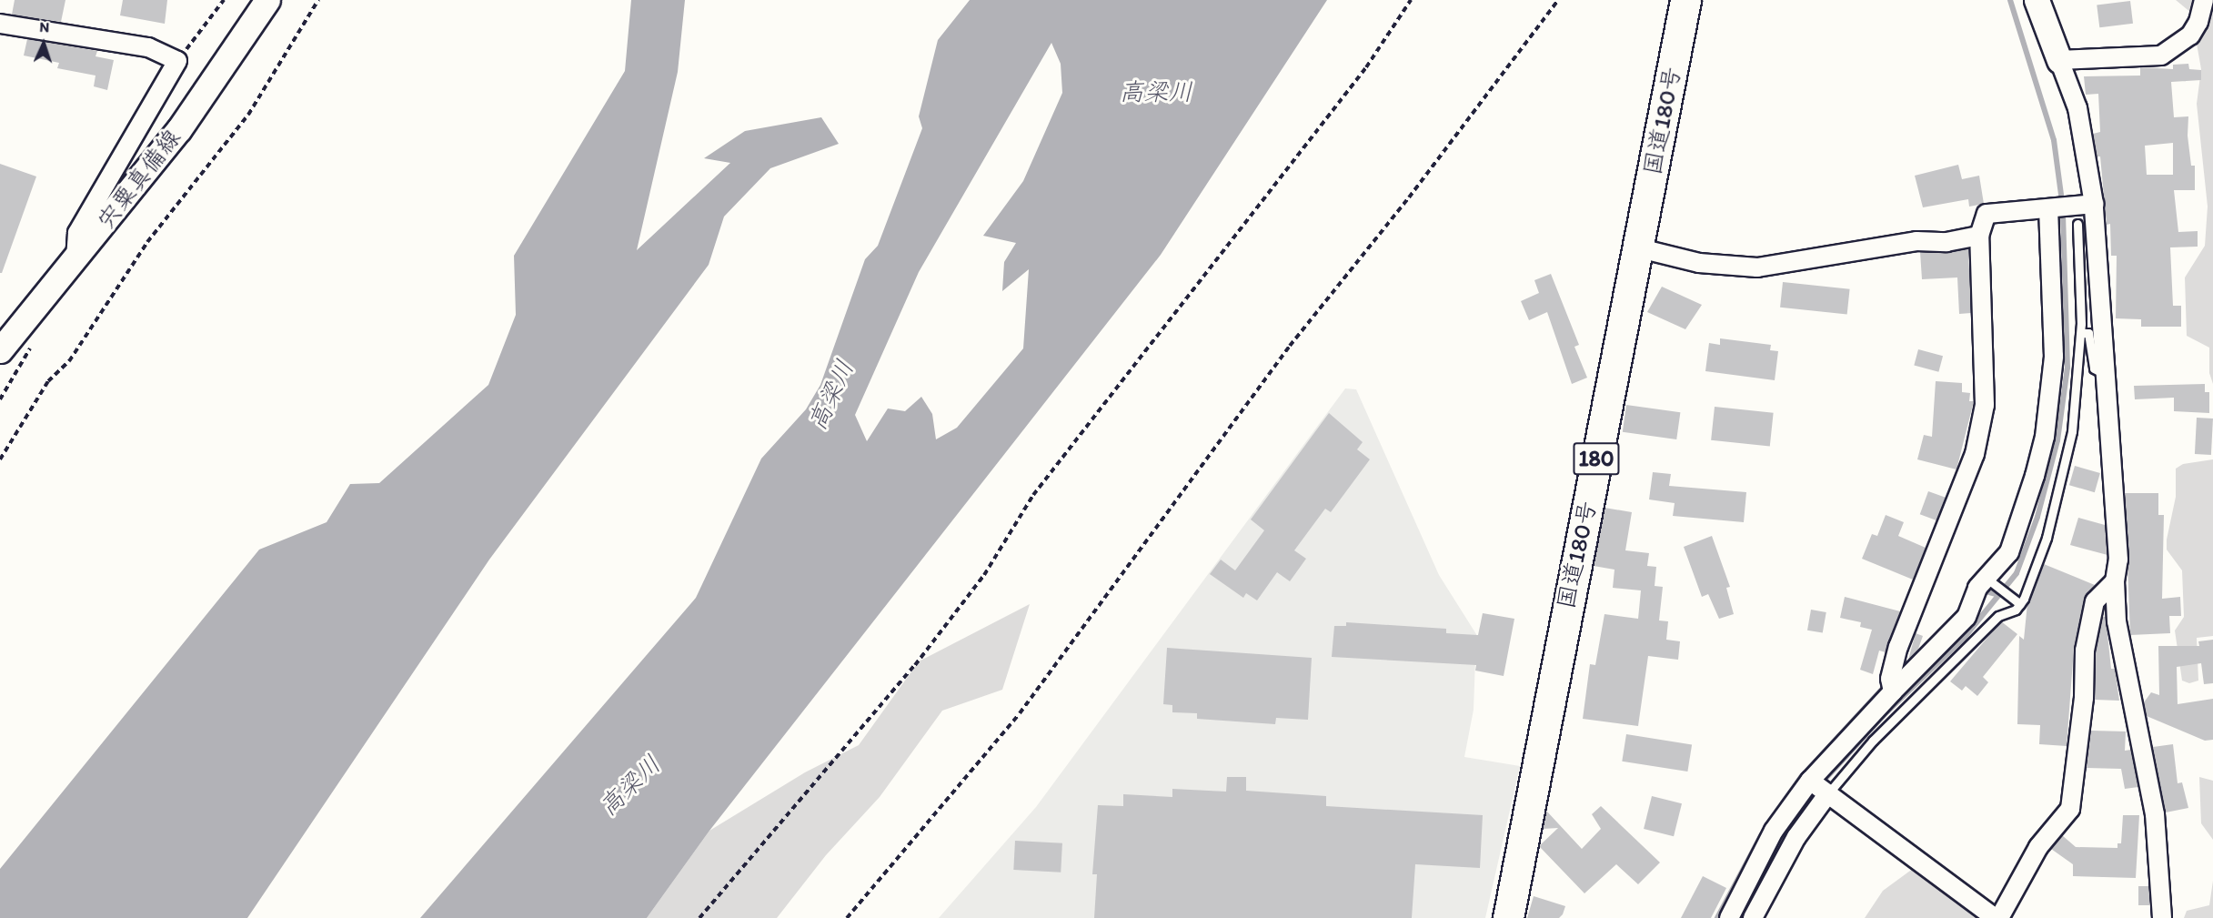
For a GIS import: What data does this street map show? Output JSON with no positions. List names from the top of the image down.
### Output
{
  "streets": {
    "highway": ["国道180号", "180"],
    "main road": ["宍粟真備線"]
  },
  "water": ["高梁川"],
  "north": "top"
}
